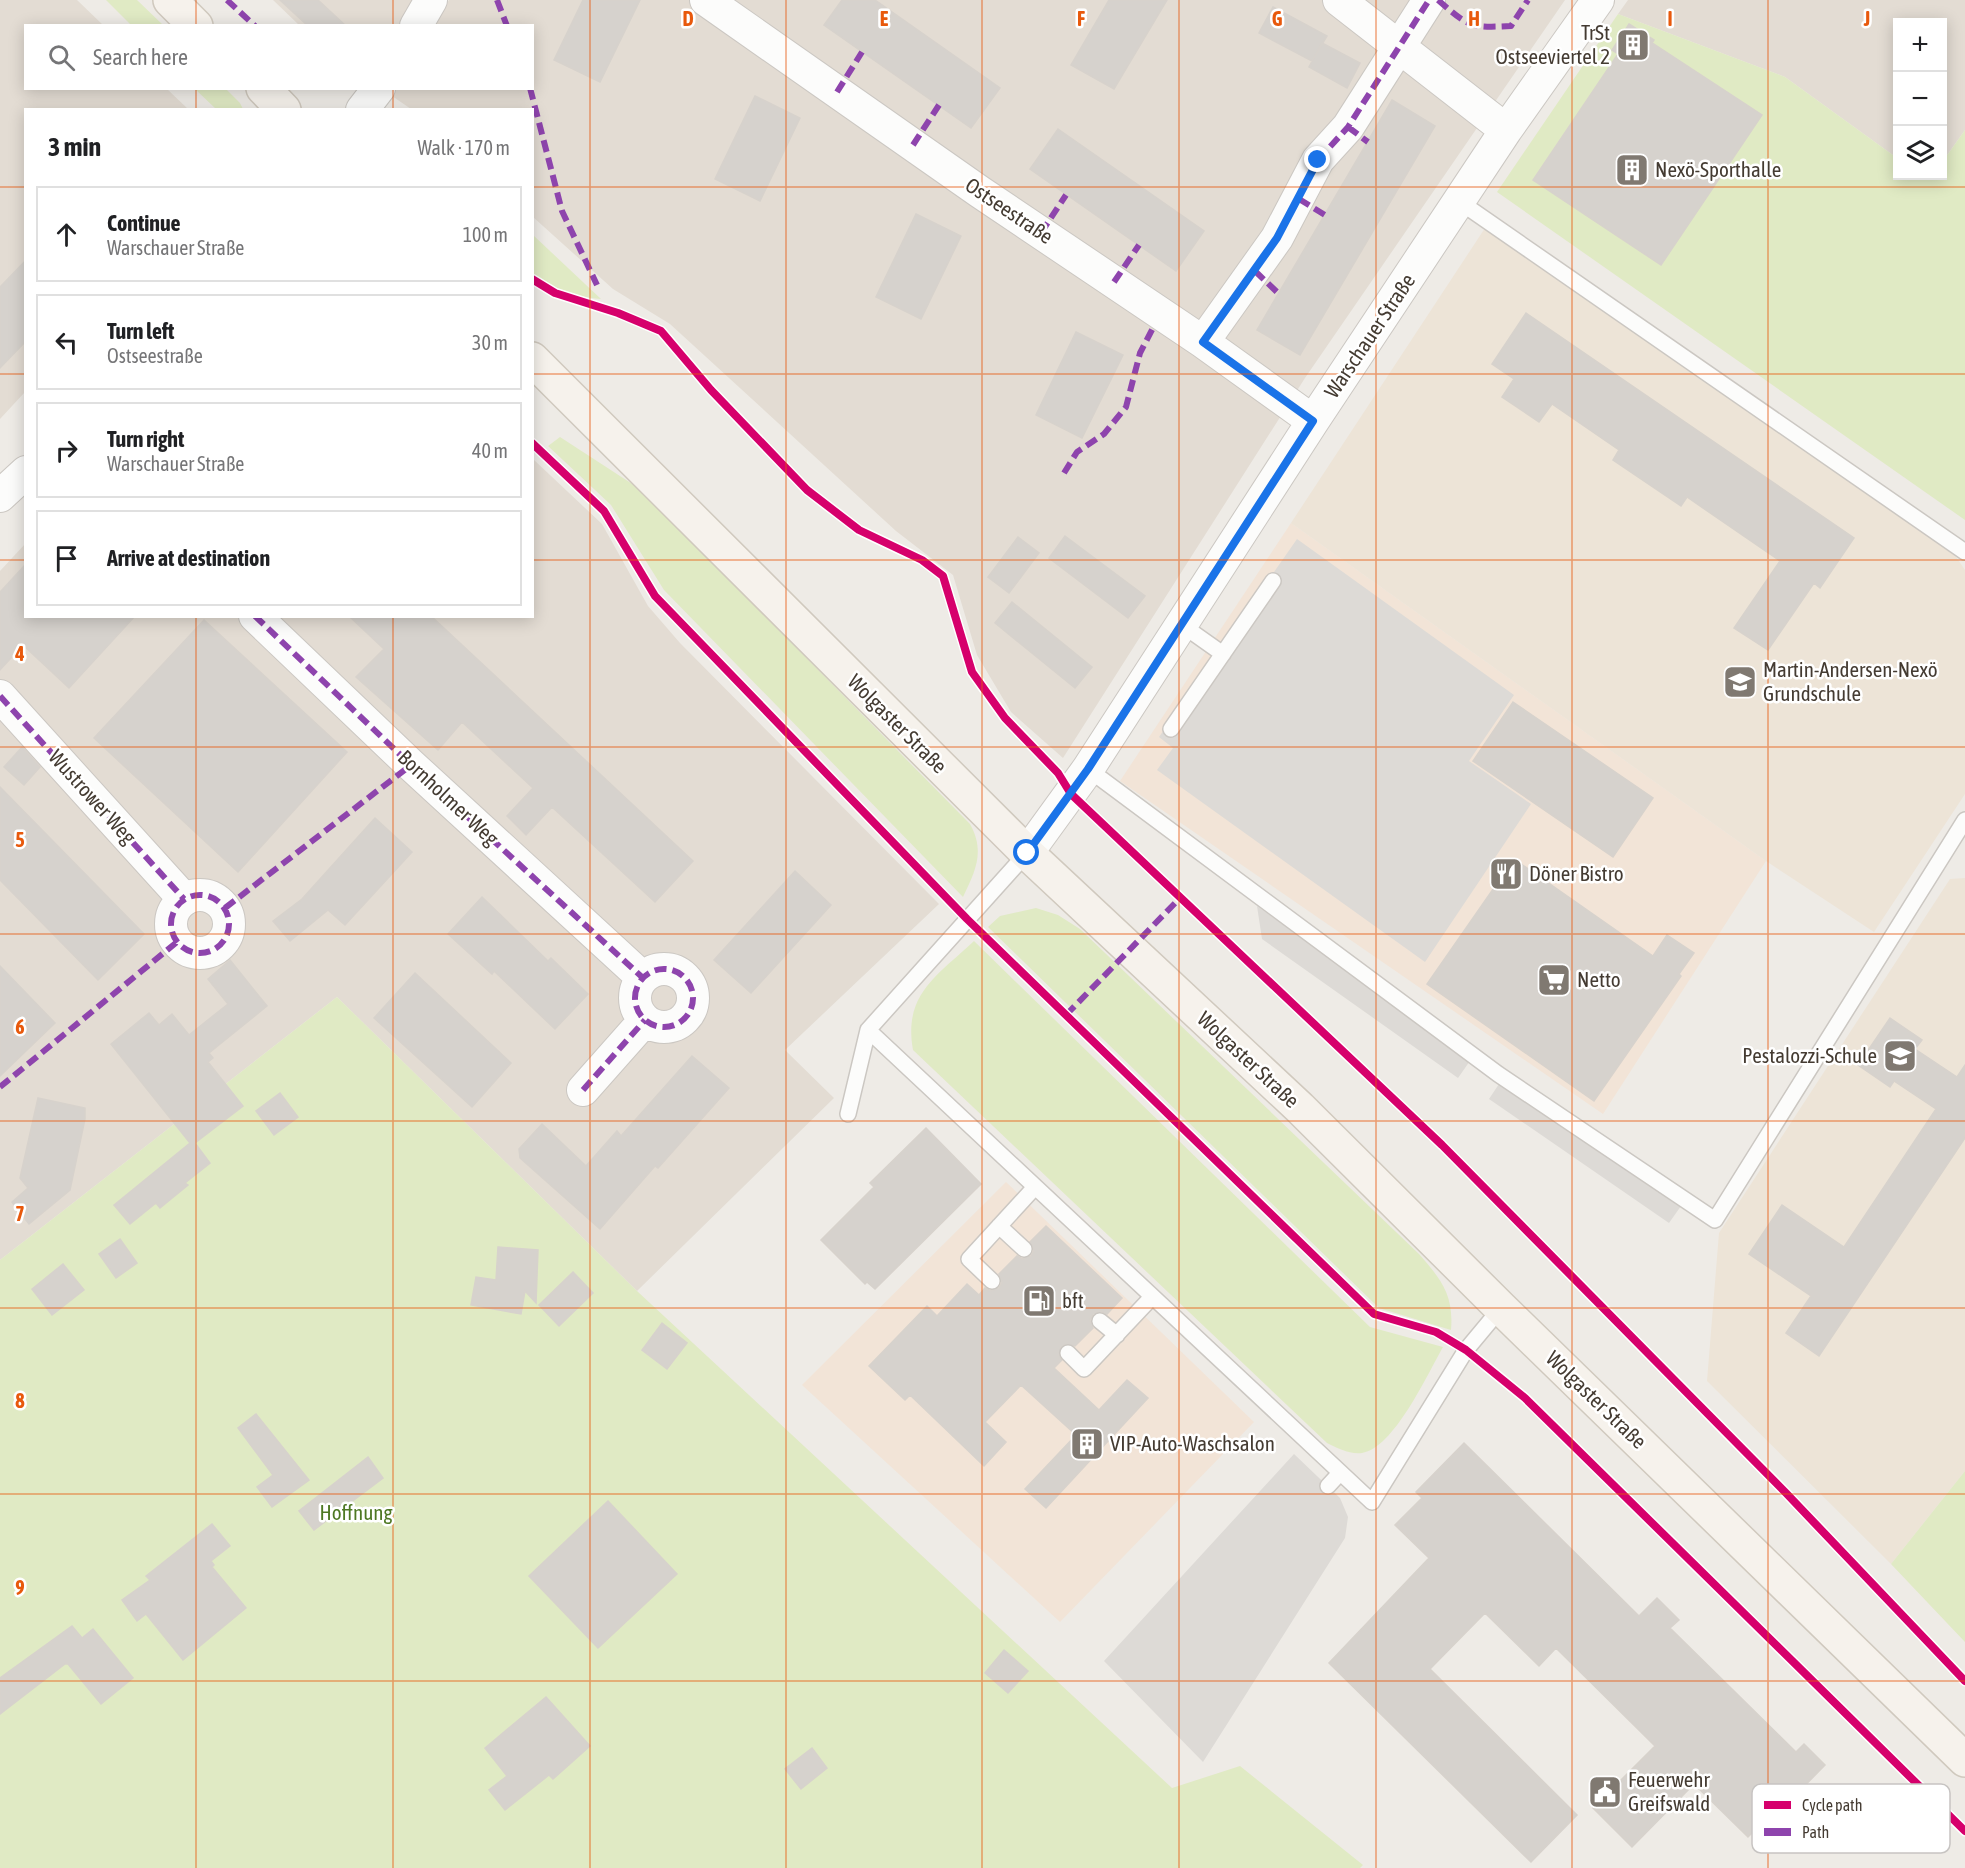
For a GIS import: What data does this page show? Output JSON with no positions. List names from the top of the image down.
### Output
{
  "streets": {
    "main road": ["Wolgaster Straße"],
    "street": [
      "Ostseestraße",
      "Warschauer Straße",
      "Wustrower Weg",
      "Bornholmer Weg"
    ]
  },
  "crossings": [
    ["Ostseestraße", "Warschauer Straße"],
    ["Warschauer Straße", "Wolgaster Straße"]
  ],
  "parks": ["Hoffnung"],
  "places": {
    "building": ["TrSt Ostseeviertel 2", "Nexö-Sporthalle", "VIP-Auto-Waschsalon"],
    "school or university": ["Martin-Andersen-Nexö Grundschule", "Pestalozzi-Schule"],
    "restaurant": ["Döner Bistro"],
    "supermarket": ["Netto"],
    "fuel station": ["bft"],
    "public building": ["Feuerwehr Greifswald"]
  },
  "legend": ["Cycle path", "Path"],
  "page": {
    "map_buttons": ["+", "−"],
    "search": "Search here",
    "heading": ["3 min", "Walk · 170 m"],
    "list": [
      ["Continue", "Warschauer Straße", "100 m"],
      ["Turn left", "Ostseestraße", "30 m"],
      ["Turn right", "Warschauer Straße", "40 m"],
      "Arrive at destination"
    ]
  },
  "grid": {
    "columns": [
      "D",
      "E",
      "F",
      "G",
      "H",
      "I",
      "J"
    ],
    "rows": [
      "4",
      "5",
      "6",
      "7",
      "8",
      "9"
    ]
  }
}
